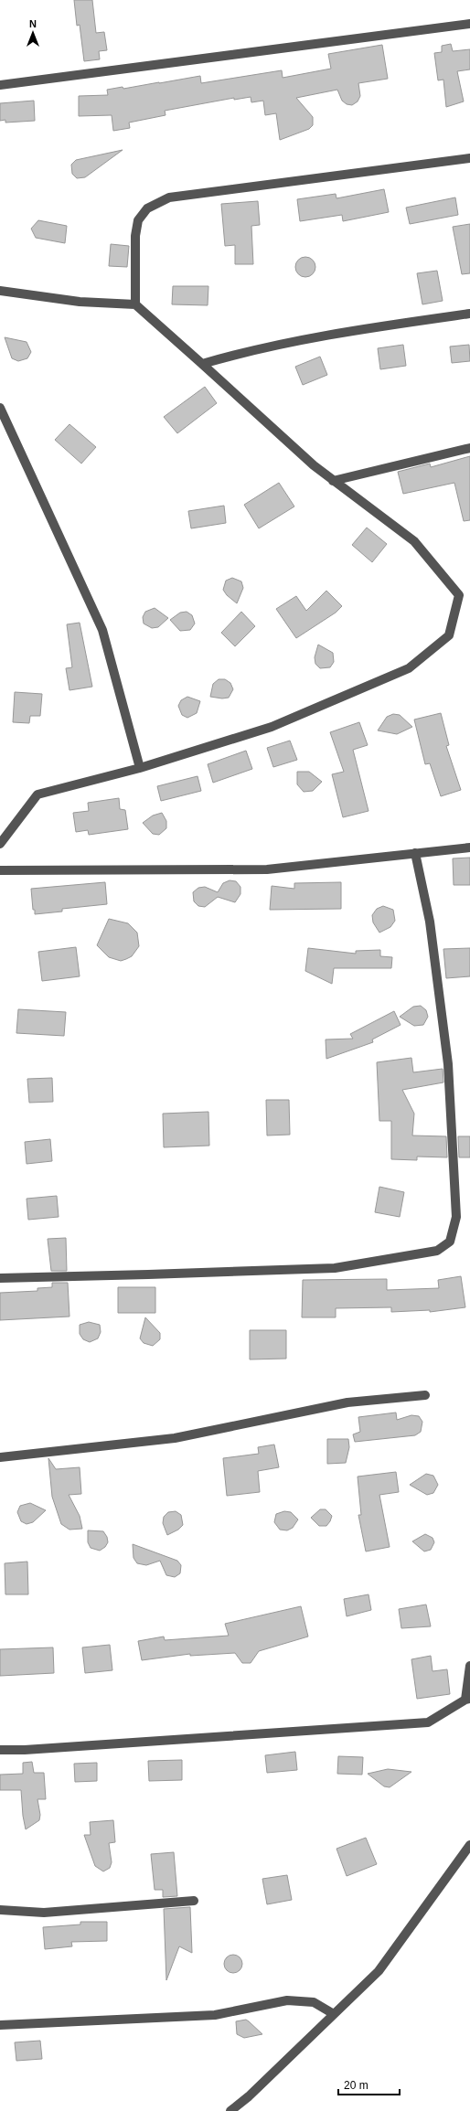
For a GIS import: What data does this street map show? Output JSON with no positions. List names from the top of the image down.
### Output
{
  "scale_bar": "20 m",
  "north": "top"
}
